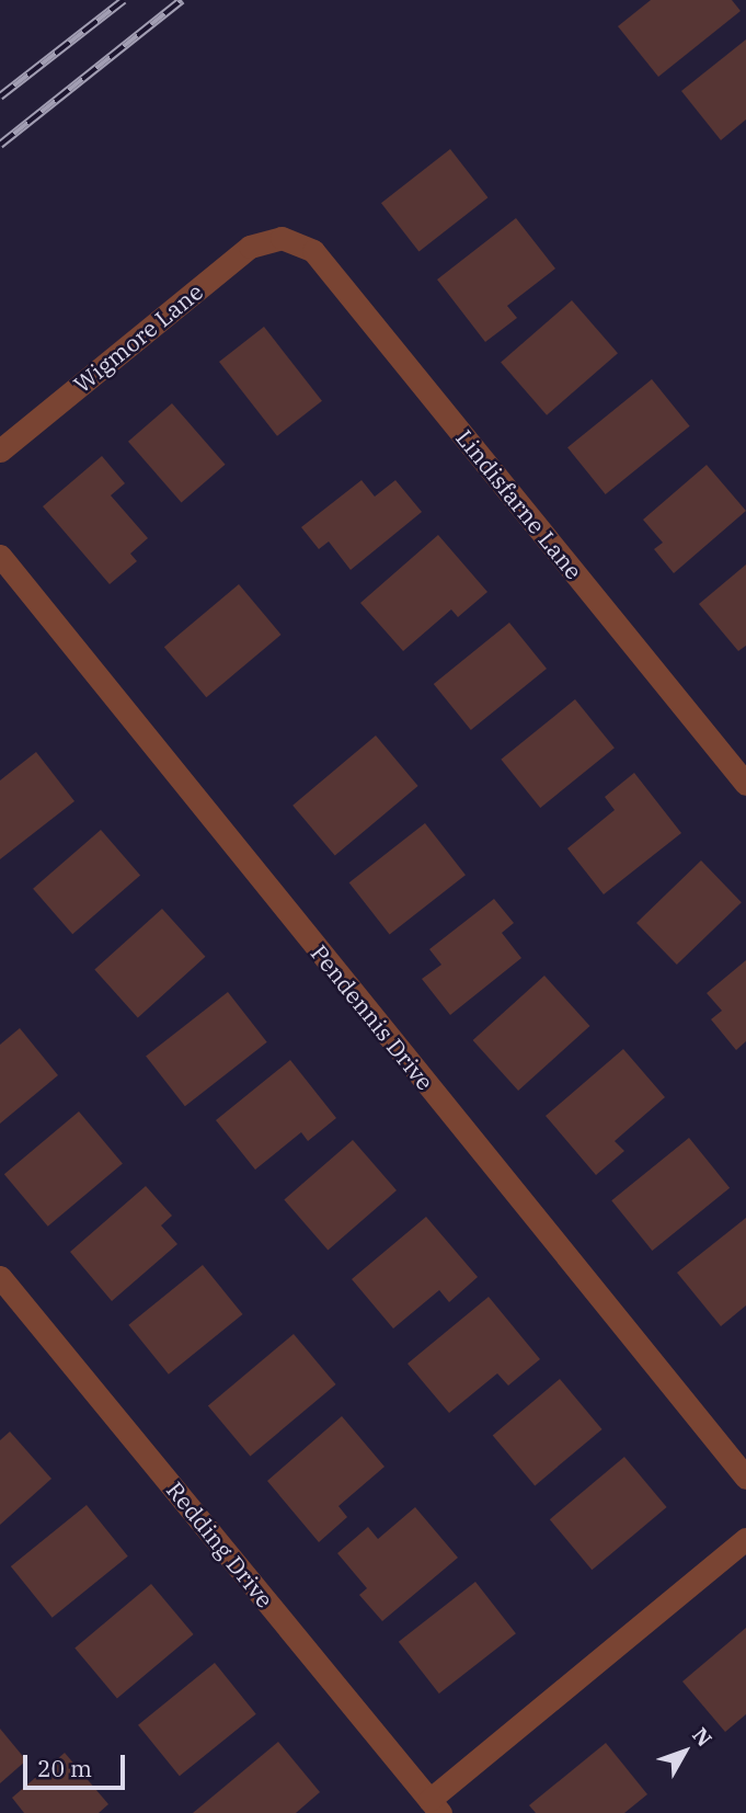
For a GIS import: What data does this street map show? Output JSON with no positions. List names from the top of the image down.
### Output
{
  "streets": {
    "street": [
      "Wigmore Lane",
      "Lindisfarne Lane",
      "Pendennis Drive",
      "Redding Drive"
    ]
  },
  "crossings": [
    ["Wigmore Lane", "Lindisfarne Lane"]
  ],
  "scale_bar": "20 m",
  "north": "top right"
}
